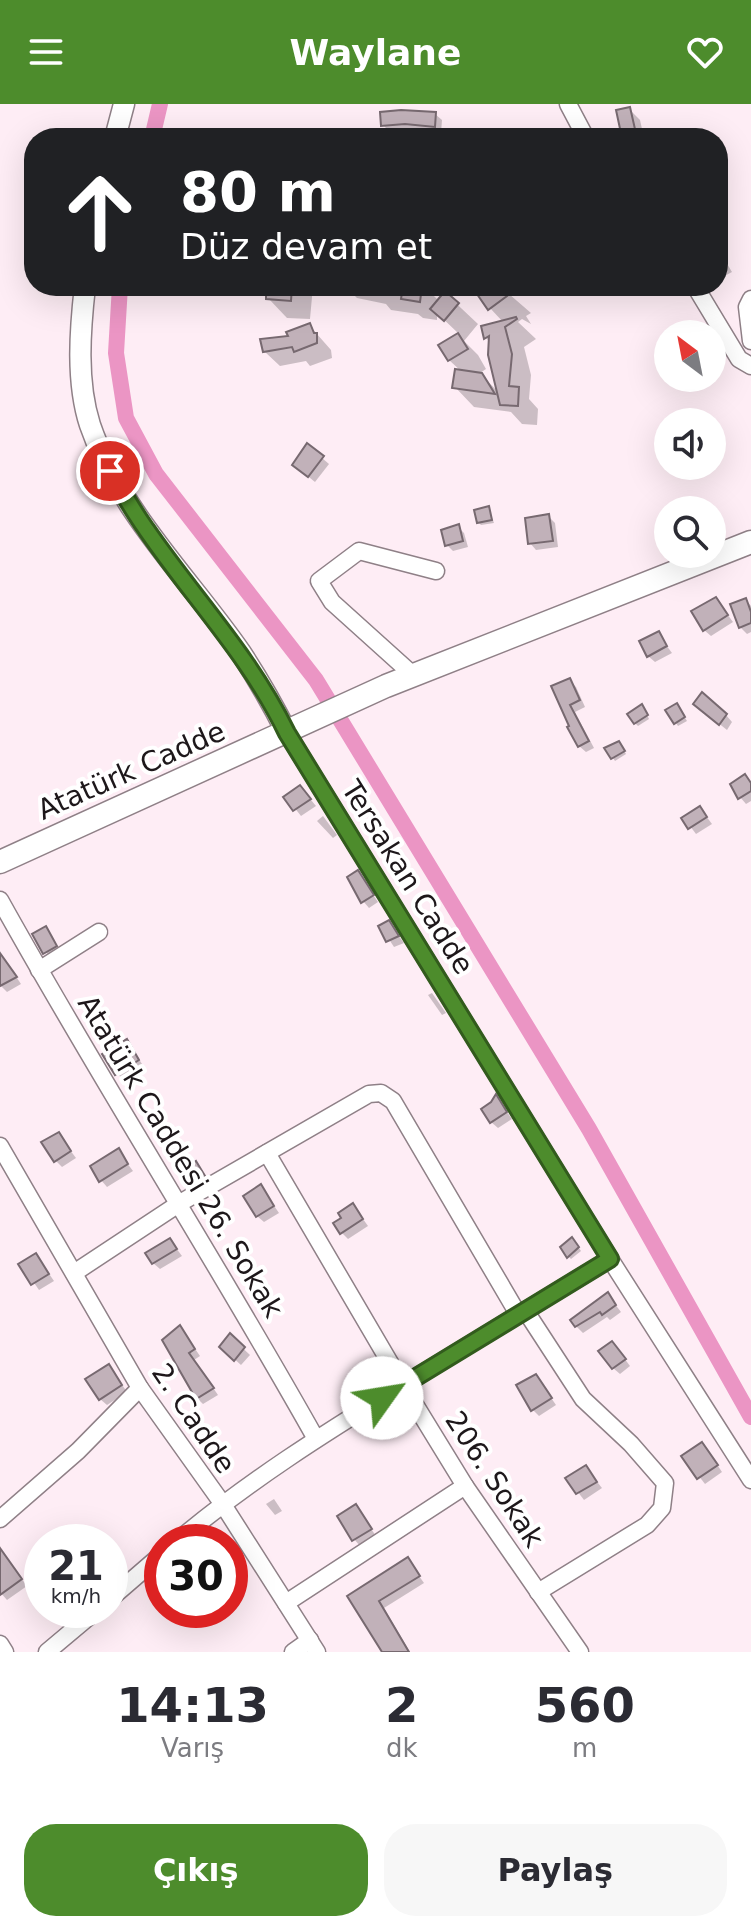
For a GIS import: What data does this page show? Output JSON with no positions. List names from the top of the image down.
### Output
{
  "streets": {
    "main road": ["Atatürk Cadde"],
    "street": [
      "Tersakan Cadde",
      "Atatürk Caddesi 26. Sokak",
      "2. Cadde",
      "206. Sokak"
    ]
  },
  "crossings": [
    ["Atatürk Cadde", "Tersakan Cadde"]
  ],
  "north": "top left",
  "page": {
    "header": "Waylane",
    "turn": ["80 m", "Düz devam et"],
    "speed": "21 km/h",
    "limit": "30",
    "eta": [
      "14:13",
      "Varış",
      "2",
      "dk",
      "560",
      "m"
    ],
    "buttons": ["Çıkış", "Paylaş"]
  }
}
